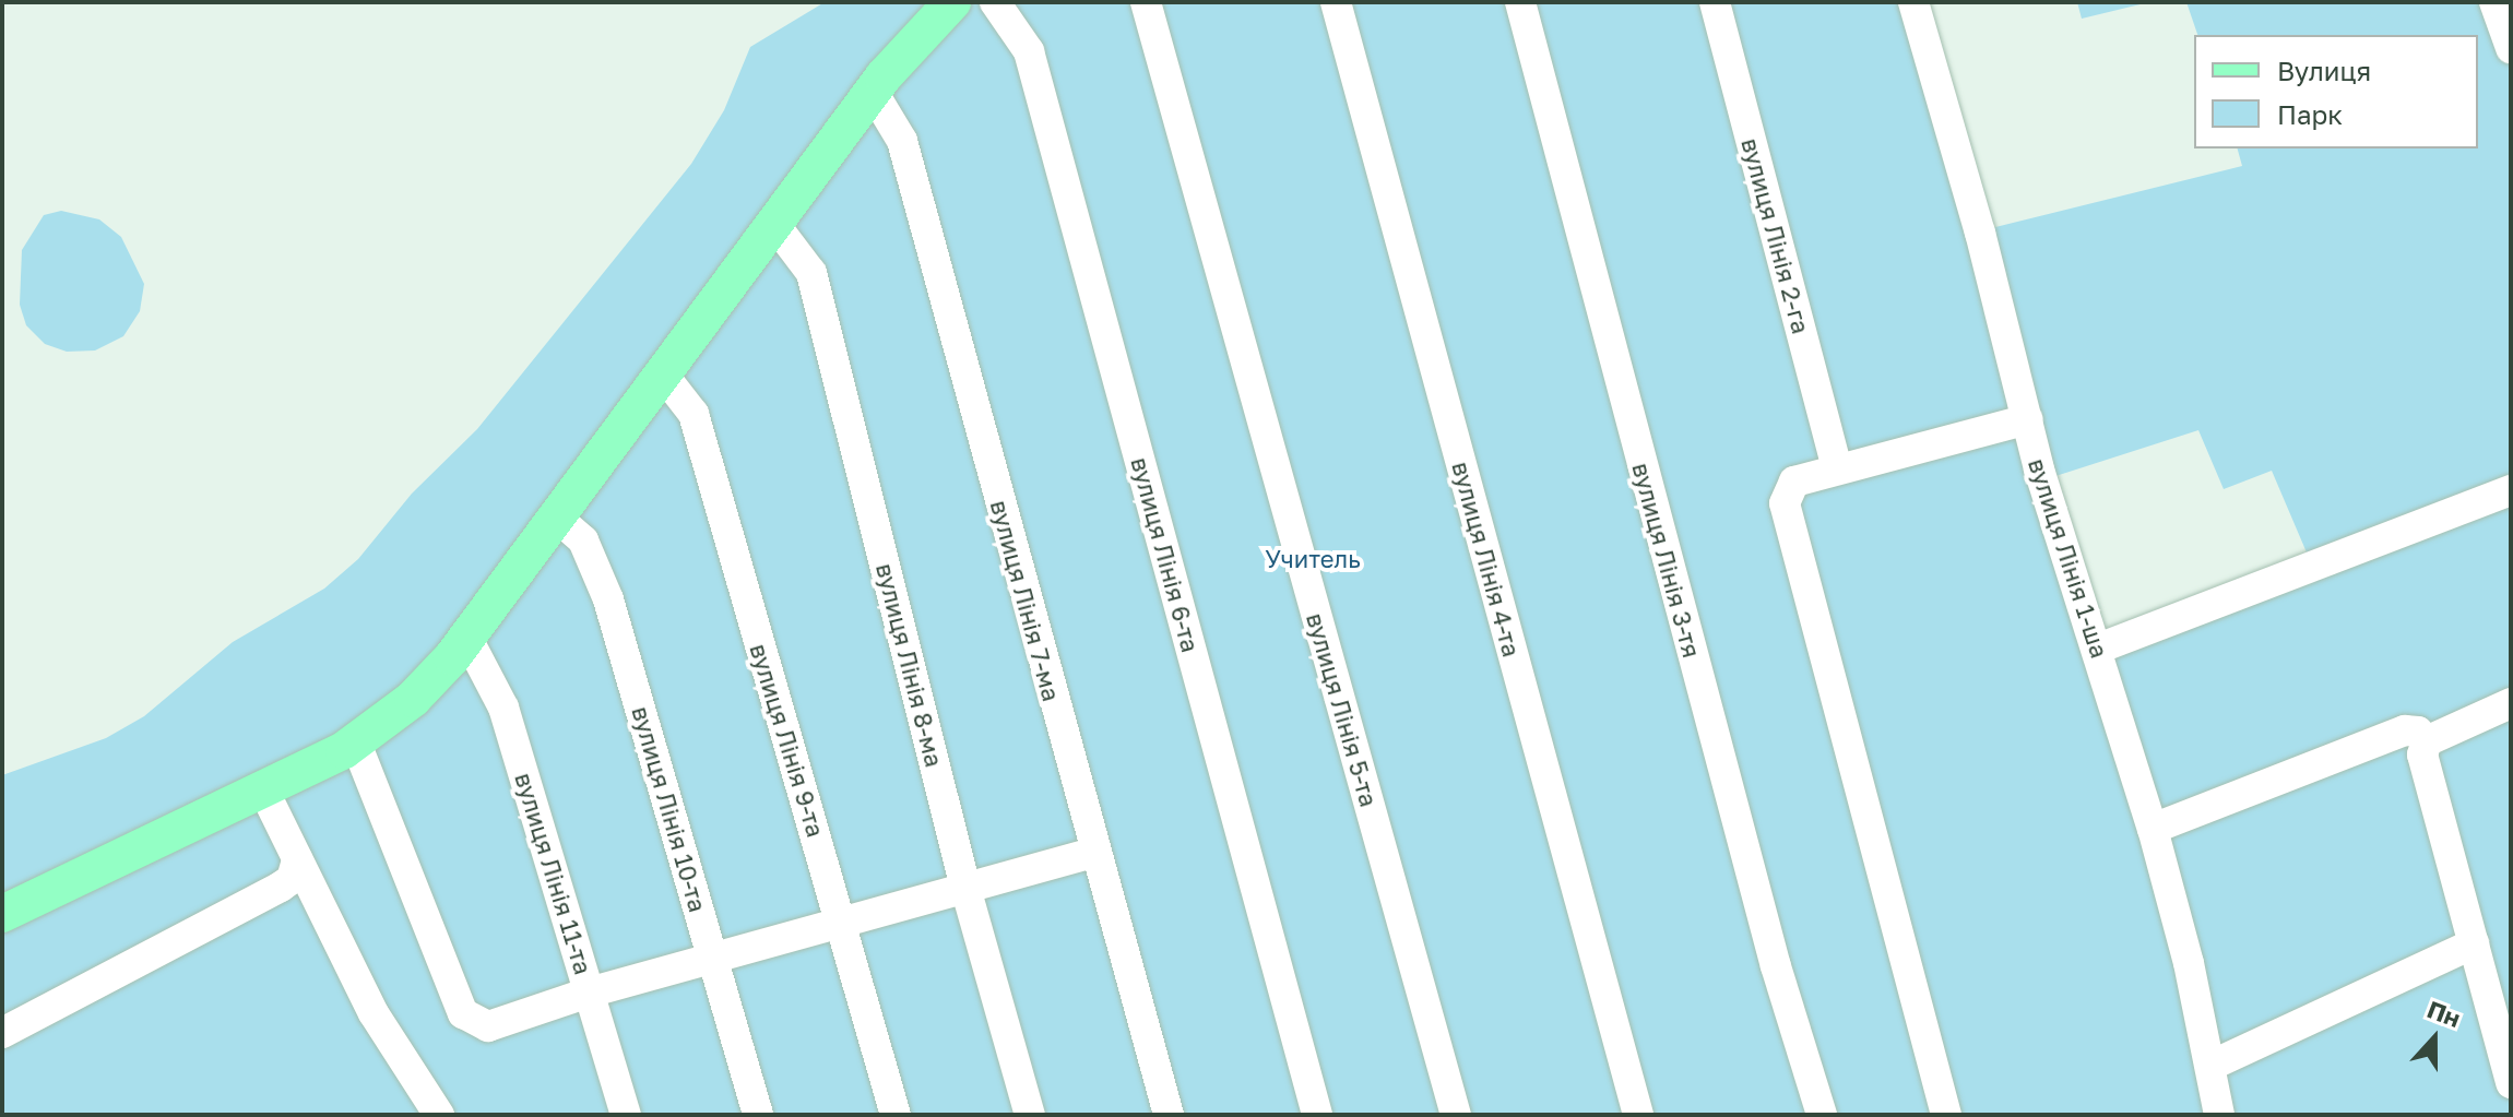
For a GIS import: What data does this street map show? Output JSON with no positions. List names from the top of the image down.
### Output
{
  "streets": {
    "lane": [
      "вулиця Лінія 2-га",
      "вулиця Лінія 6-та",
      "вулиця Лінія 1-ша",
      "вулиця Лінія 4-та",
      "вулиця Лінія 3-тя",
      "вулиця Лінія 7-ма",
      "вулиця Лінія 8-ма",
      "вулиця Лінія 5-та",
      "вулиця Лінія 9-та",
      "вулиця Лінія 10-та",
      "вулиця Лінія 11-та"
    ]
  },
  "parks": ["Учитель"],
  "legend": ["Вулиця", "Парк"],
  "north": "top"
}
